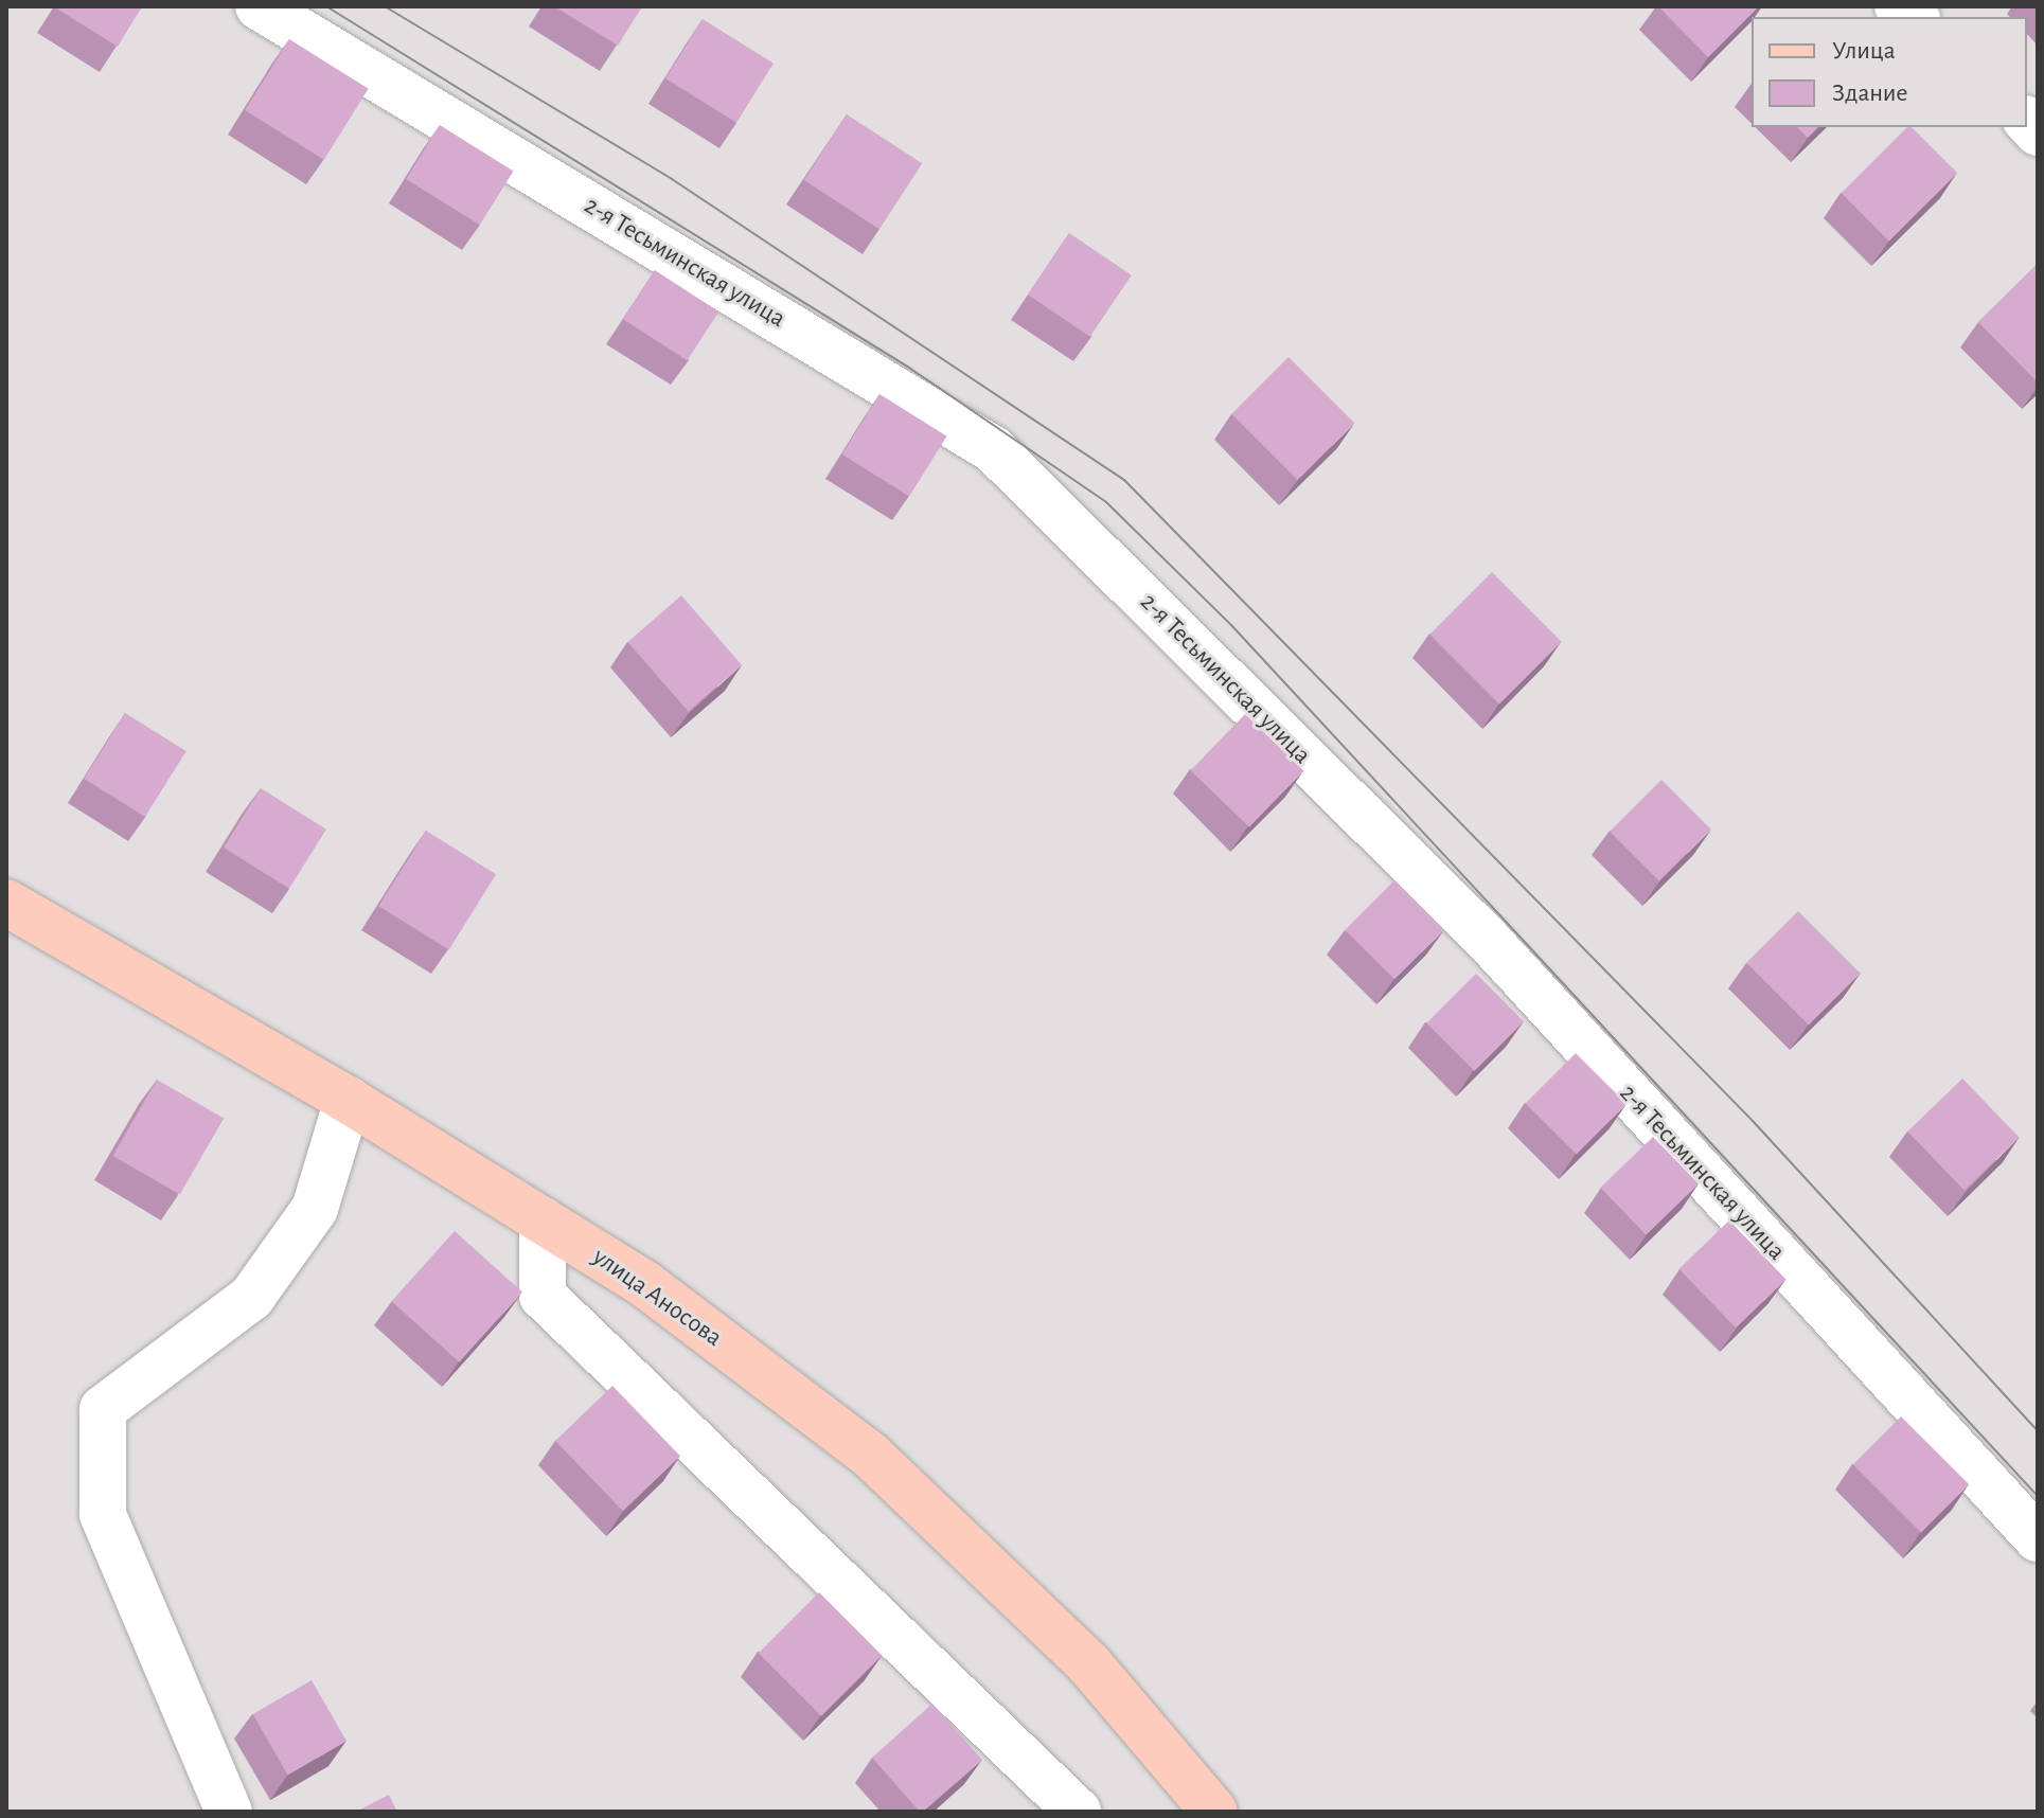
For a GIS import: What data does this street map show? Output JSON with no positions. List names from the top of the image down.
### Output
{
  "streets": {
    "main road": ["улица Аносова"],
    "street": ["2-я Тесьминская улица"]
  },
  "legend": ["Улица", "Здание"]
}
